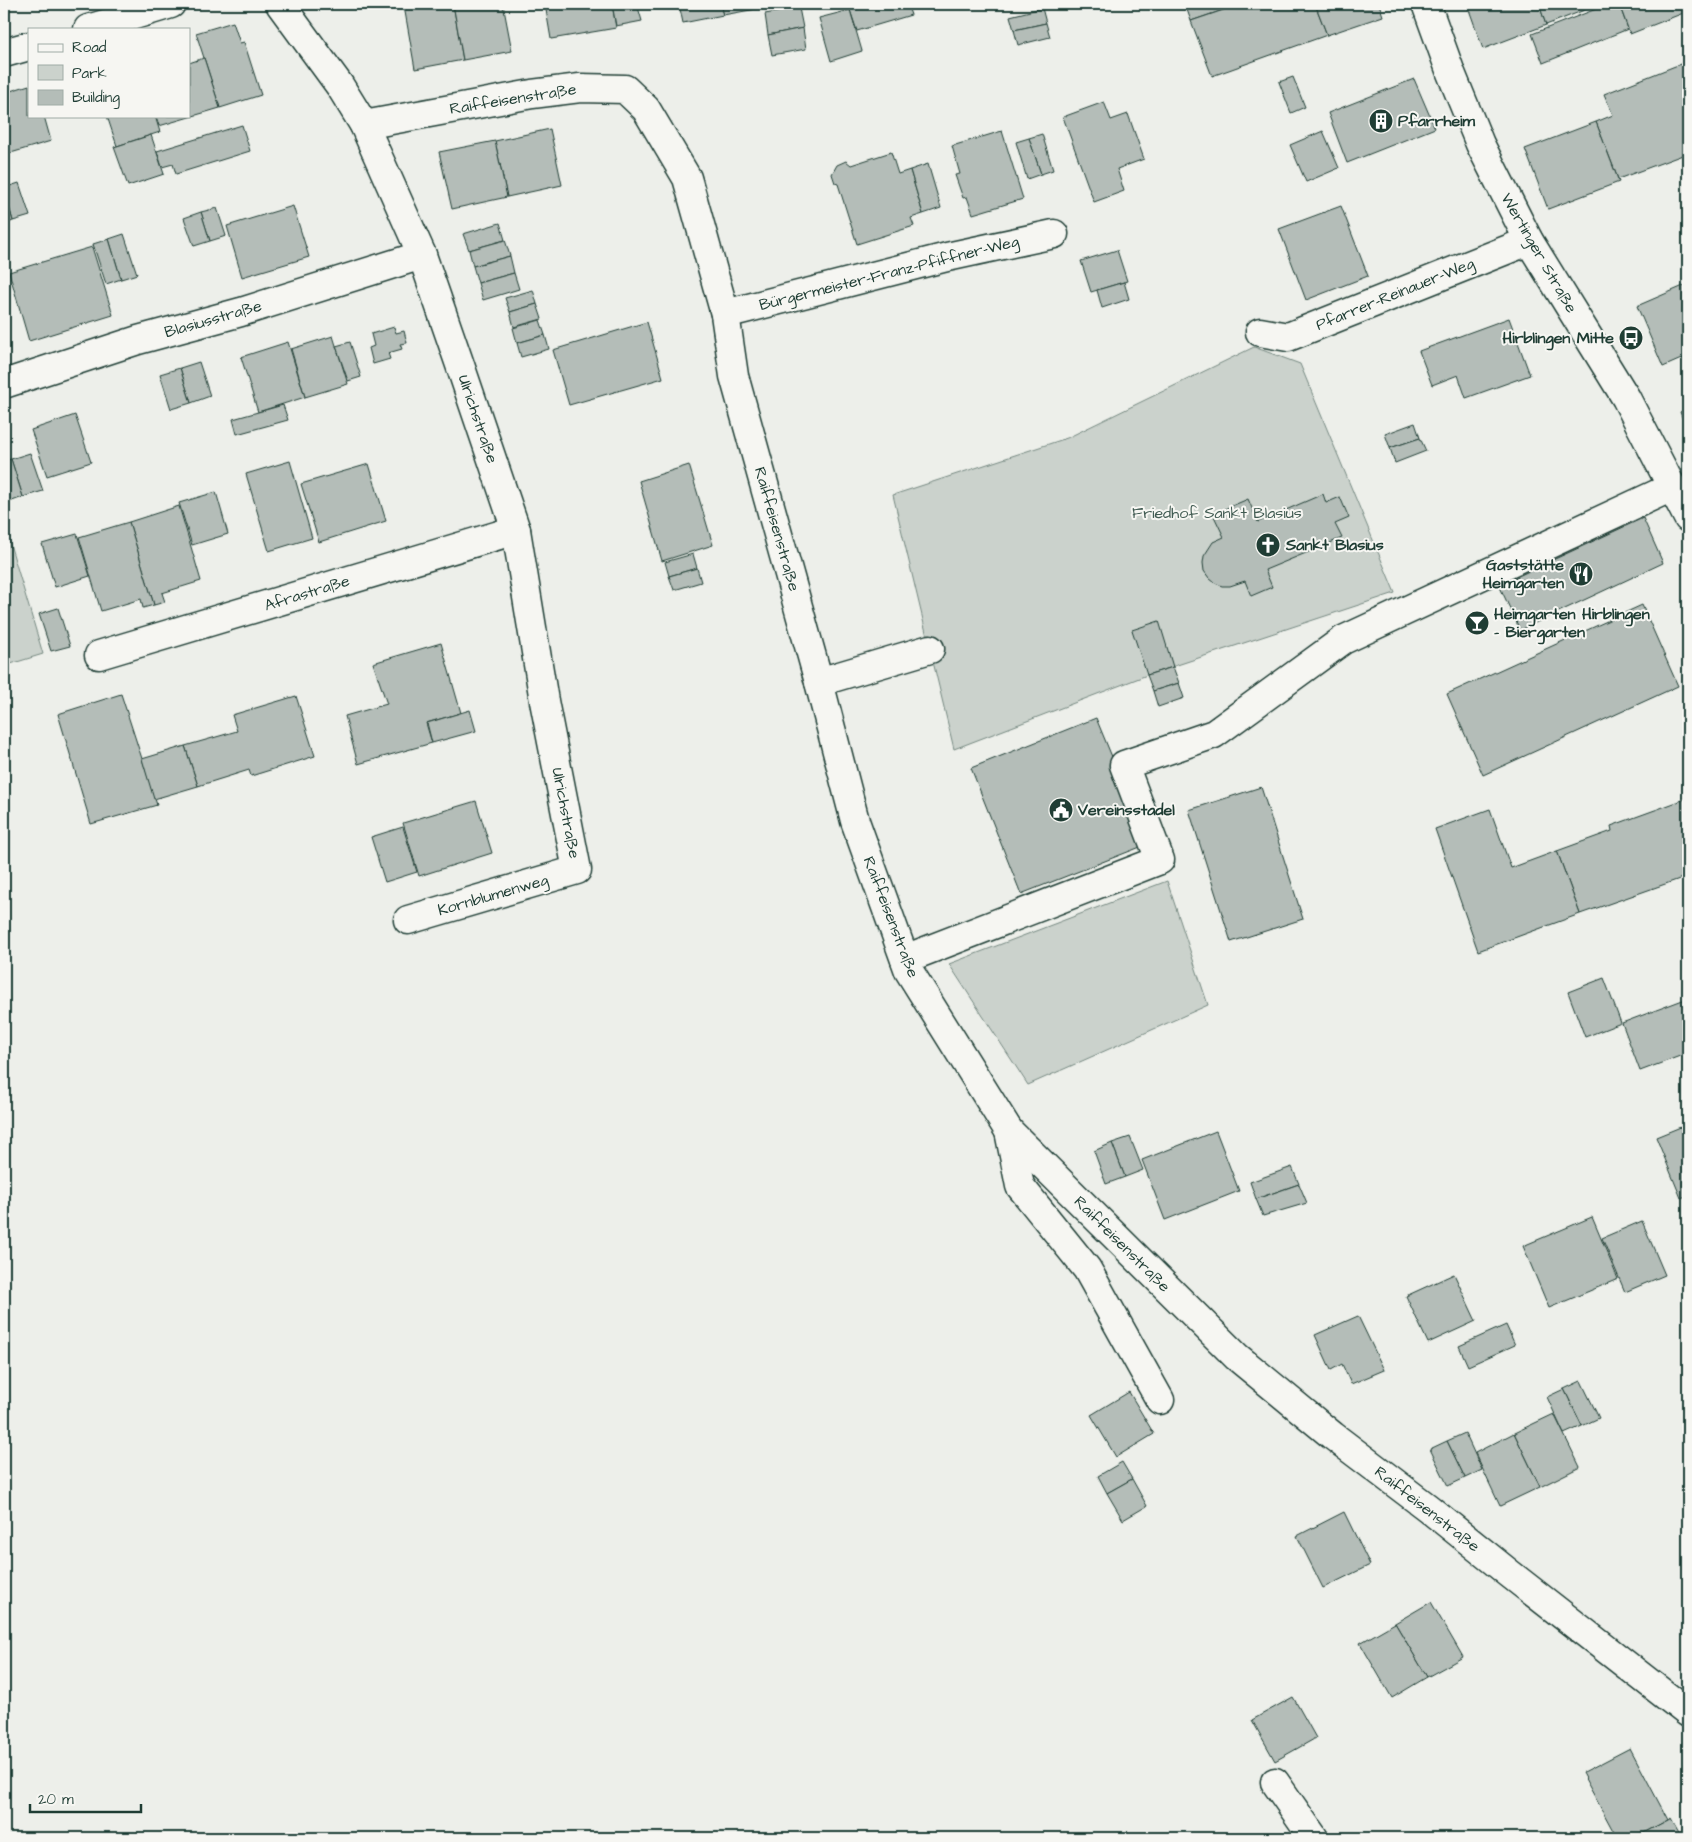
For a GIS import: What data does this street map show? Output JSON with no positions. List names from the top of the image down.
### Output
{
  "streets": {
    "street": [
      "Raiffeisenstraße",
      "Wertinger Straße",
      "Bürgermeister-Franz-Pfiffner-Weg",
      "Pfarrer-Reinauer-Weg",
      "Blasiusstraße",
      "Ulrichstraße",
      "Afrastraße",
      "Kornblumenweg"
    ]
  },
  "crossings": [
    ["Raiffeisenstraße", "Bürgermeister-Franz-Pfiffner-Weg"],
    ["Raiffeisenstraße", "Ulrichstraße"],
    ["Wertinger Straße", "Pfarrer-Reinauer-Weg"],
    ["Blasiusstraße", "Ulrichstraße"],
    ["Ulrichstraße", "Afrastraße"],
    ["Ulrichstraße", "Kornblumenweg"]
  ],
  "parks": ["Friedhof Sankt Blasius"],
  "places": {
    "building": ["Pfarrheim"],
    "bus stop": ["Hirblingen Mitte"],
    "church": ["Sankt Blasius"],
    "restaurant": ["Gaststätte Heimgarten"],
    "bar": ["Heimgarten Hirblingen - Biergarten"],
    "public building": ["Vereinsstadel"]
  },
  "legend": ["Road", "Park", "Building"],
  "scale_bar": "20 m"
}
